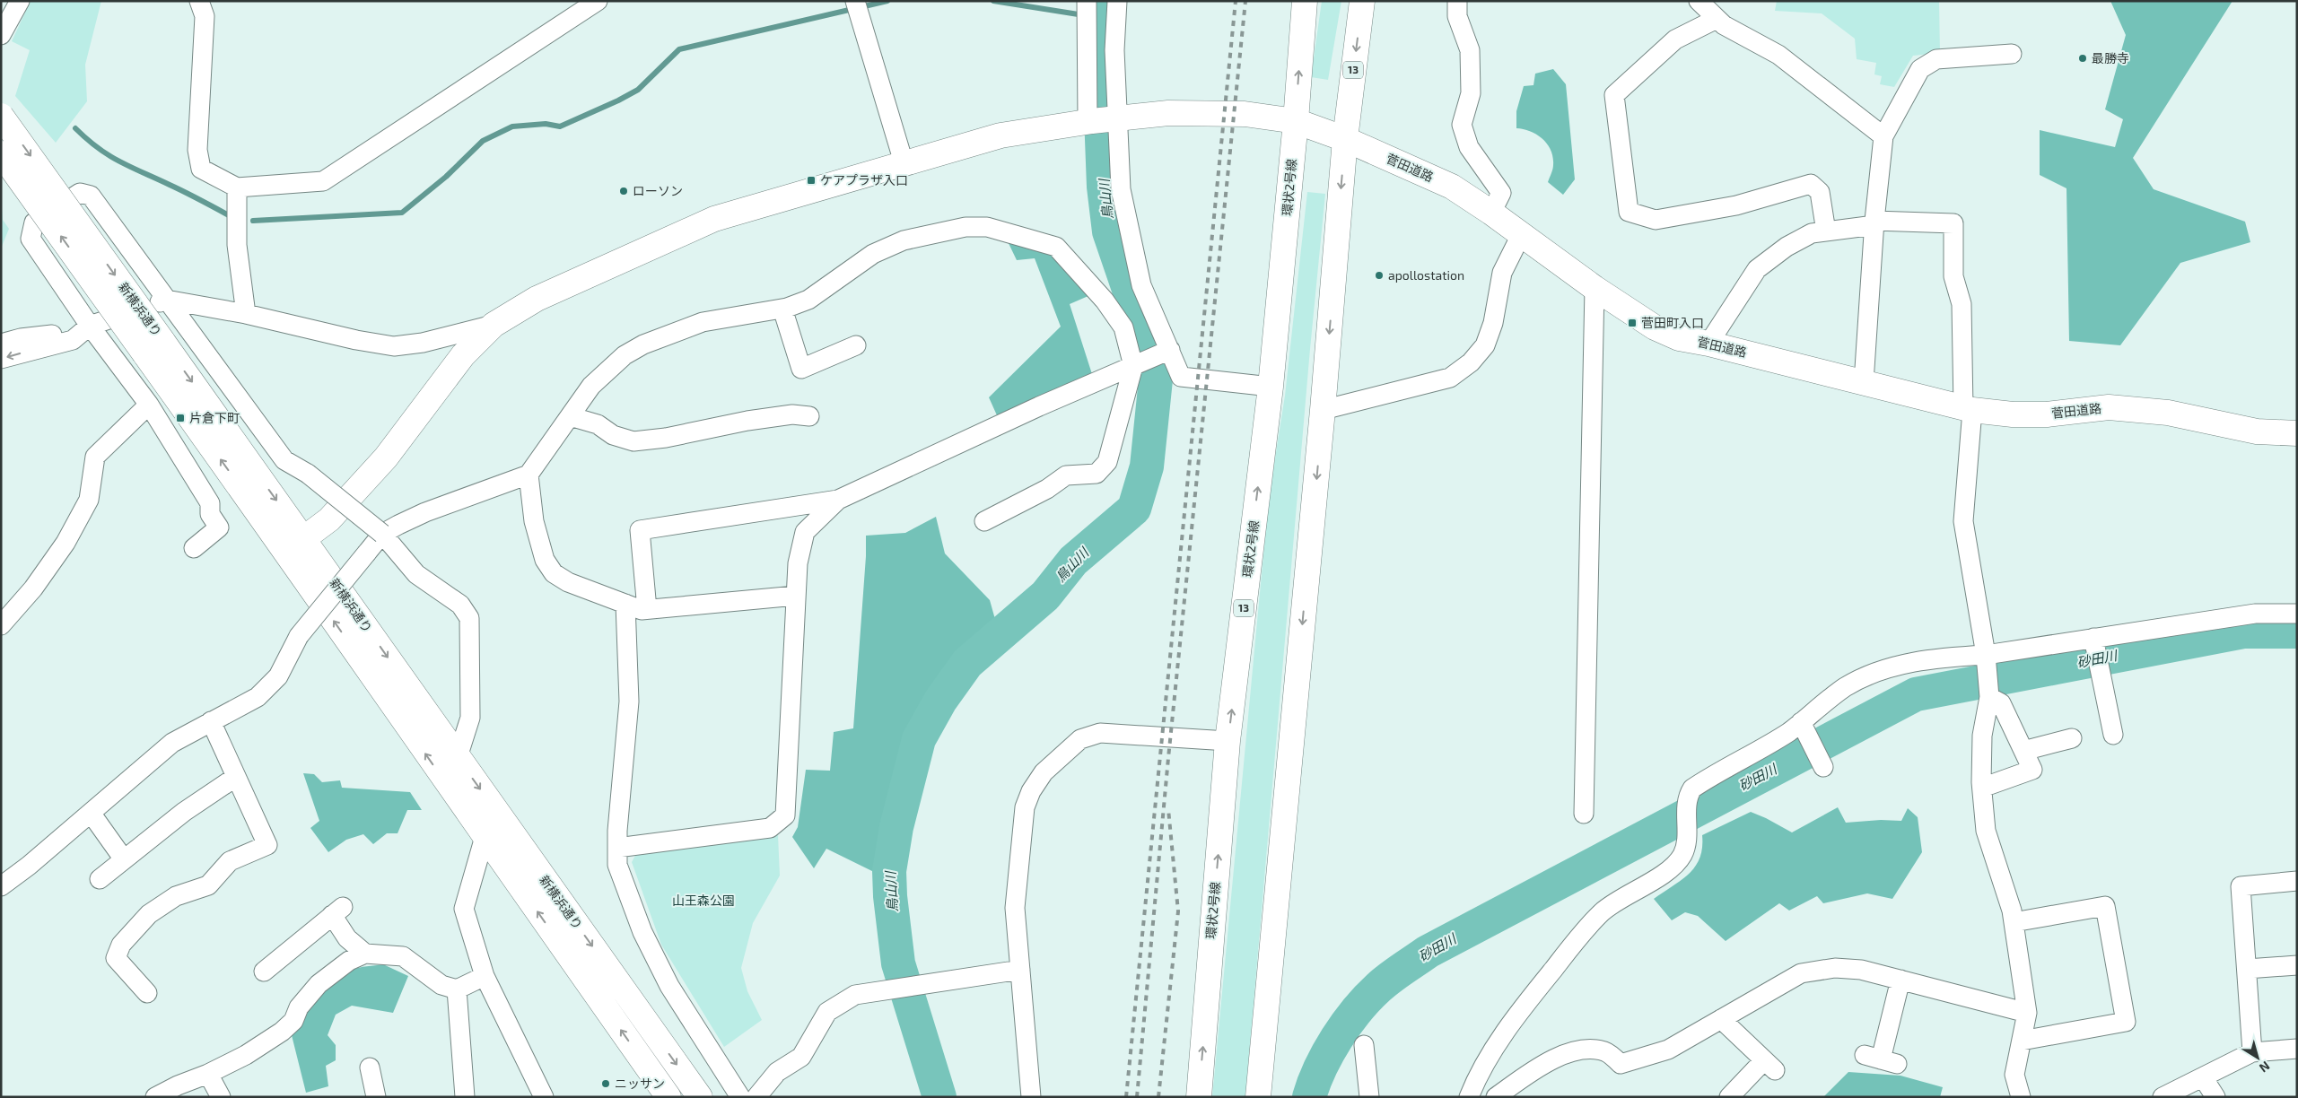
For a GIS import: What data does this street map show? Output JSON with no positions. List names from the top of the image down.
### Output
{
  "streets": {
    "street": [
      "13",
      "菅田道路",
      "環状2号線",
      "新横浜通り"
    ]
  },
  "crossings": [
    ["13", "菅田道路"],
    ["菅田道路", "環状2号線"],
    ["菅田道路", "新横浜通り"]
  ],
  "water": ["鳥山川", "砂田川"],
  "parks": ["山王森公園"],
  "places": {
    "other": [
      "最勝寺",
      "ローソン",
      "apollostation",
      "ニッサン"
    ],
    "transit": ["ケアプラザ入口", "菅田町入口", "片倉下町"]
  },
  "north": "bottom right"
}
